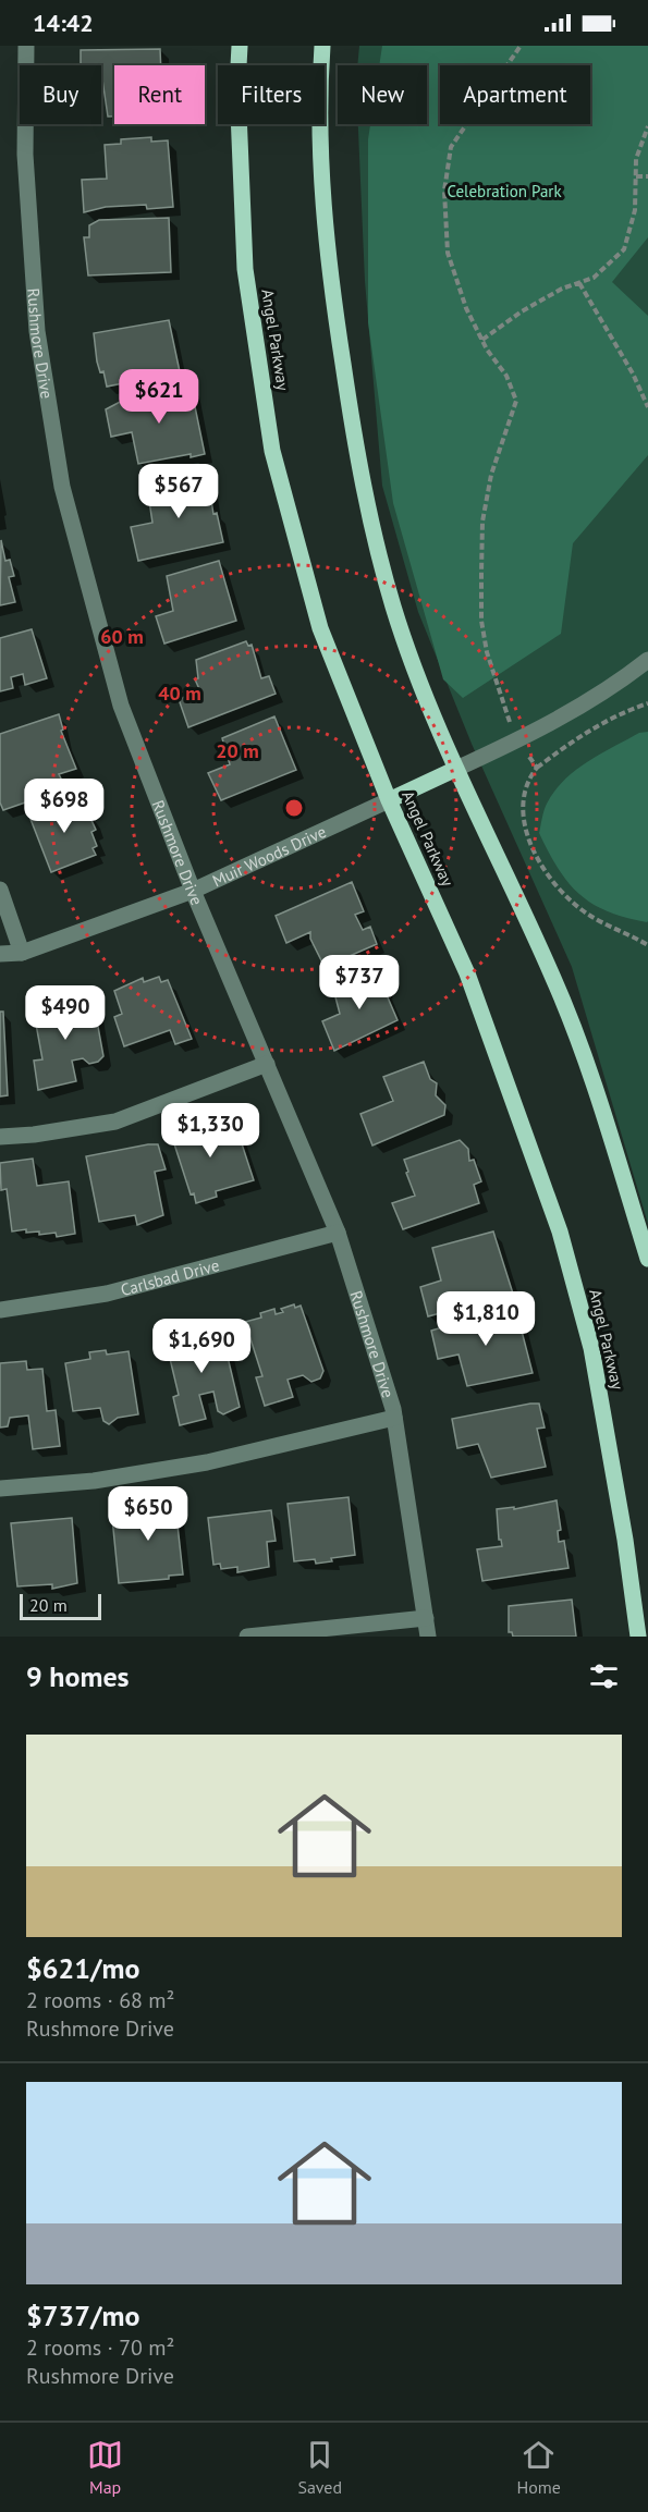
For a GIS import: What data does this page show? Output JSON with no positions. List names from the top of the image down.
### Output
{
  "streets": {
    "main road": ["Angel Parkway"],
    "street": ["Rushmore Drive", "Muir Woods Drive", "Carlsbad Drive"]
  },
  "crossings": [
    ["Angel Parkway", "Muir Woods Drive"],
    ["Rushmore Drive", "Muir Woods Drive"],
    ["Rushmore Drive", "Carlsbad Drive"]
  ],
  "parks": ["Celebration Park"],
  "scale_bar": "20 m",
  "page": {
    "status": "14:42",
    "chip": [
      "Buy",
      "Rent",
      "Filters",
      "New",
      "Apartment"
    ],
    "price": [
      "$621",
      "$567",
      "$698",
      "$737",
      "$490",
      "$1,330",
      "$1,810",
      "$1,690",
      "$650"
    ],
    "scale": "20 m",
    "heading": "9 homes",
    "list": [
      {
        "name": "$621/mo",
        "note": "2 rooms · 68 m² · Rushmore Drive"
      },
      {
        "name": "$737/mo",
        "note": "2 rooms · 70 m² · Rushmore Drive"
      }
    ],
    "tabs": ["Map", "Saved", "Home"]
  },
  "rings": ["60 m", "40 m", "20 m"]
}
